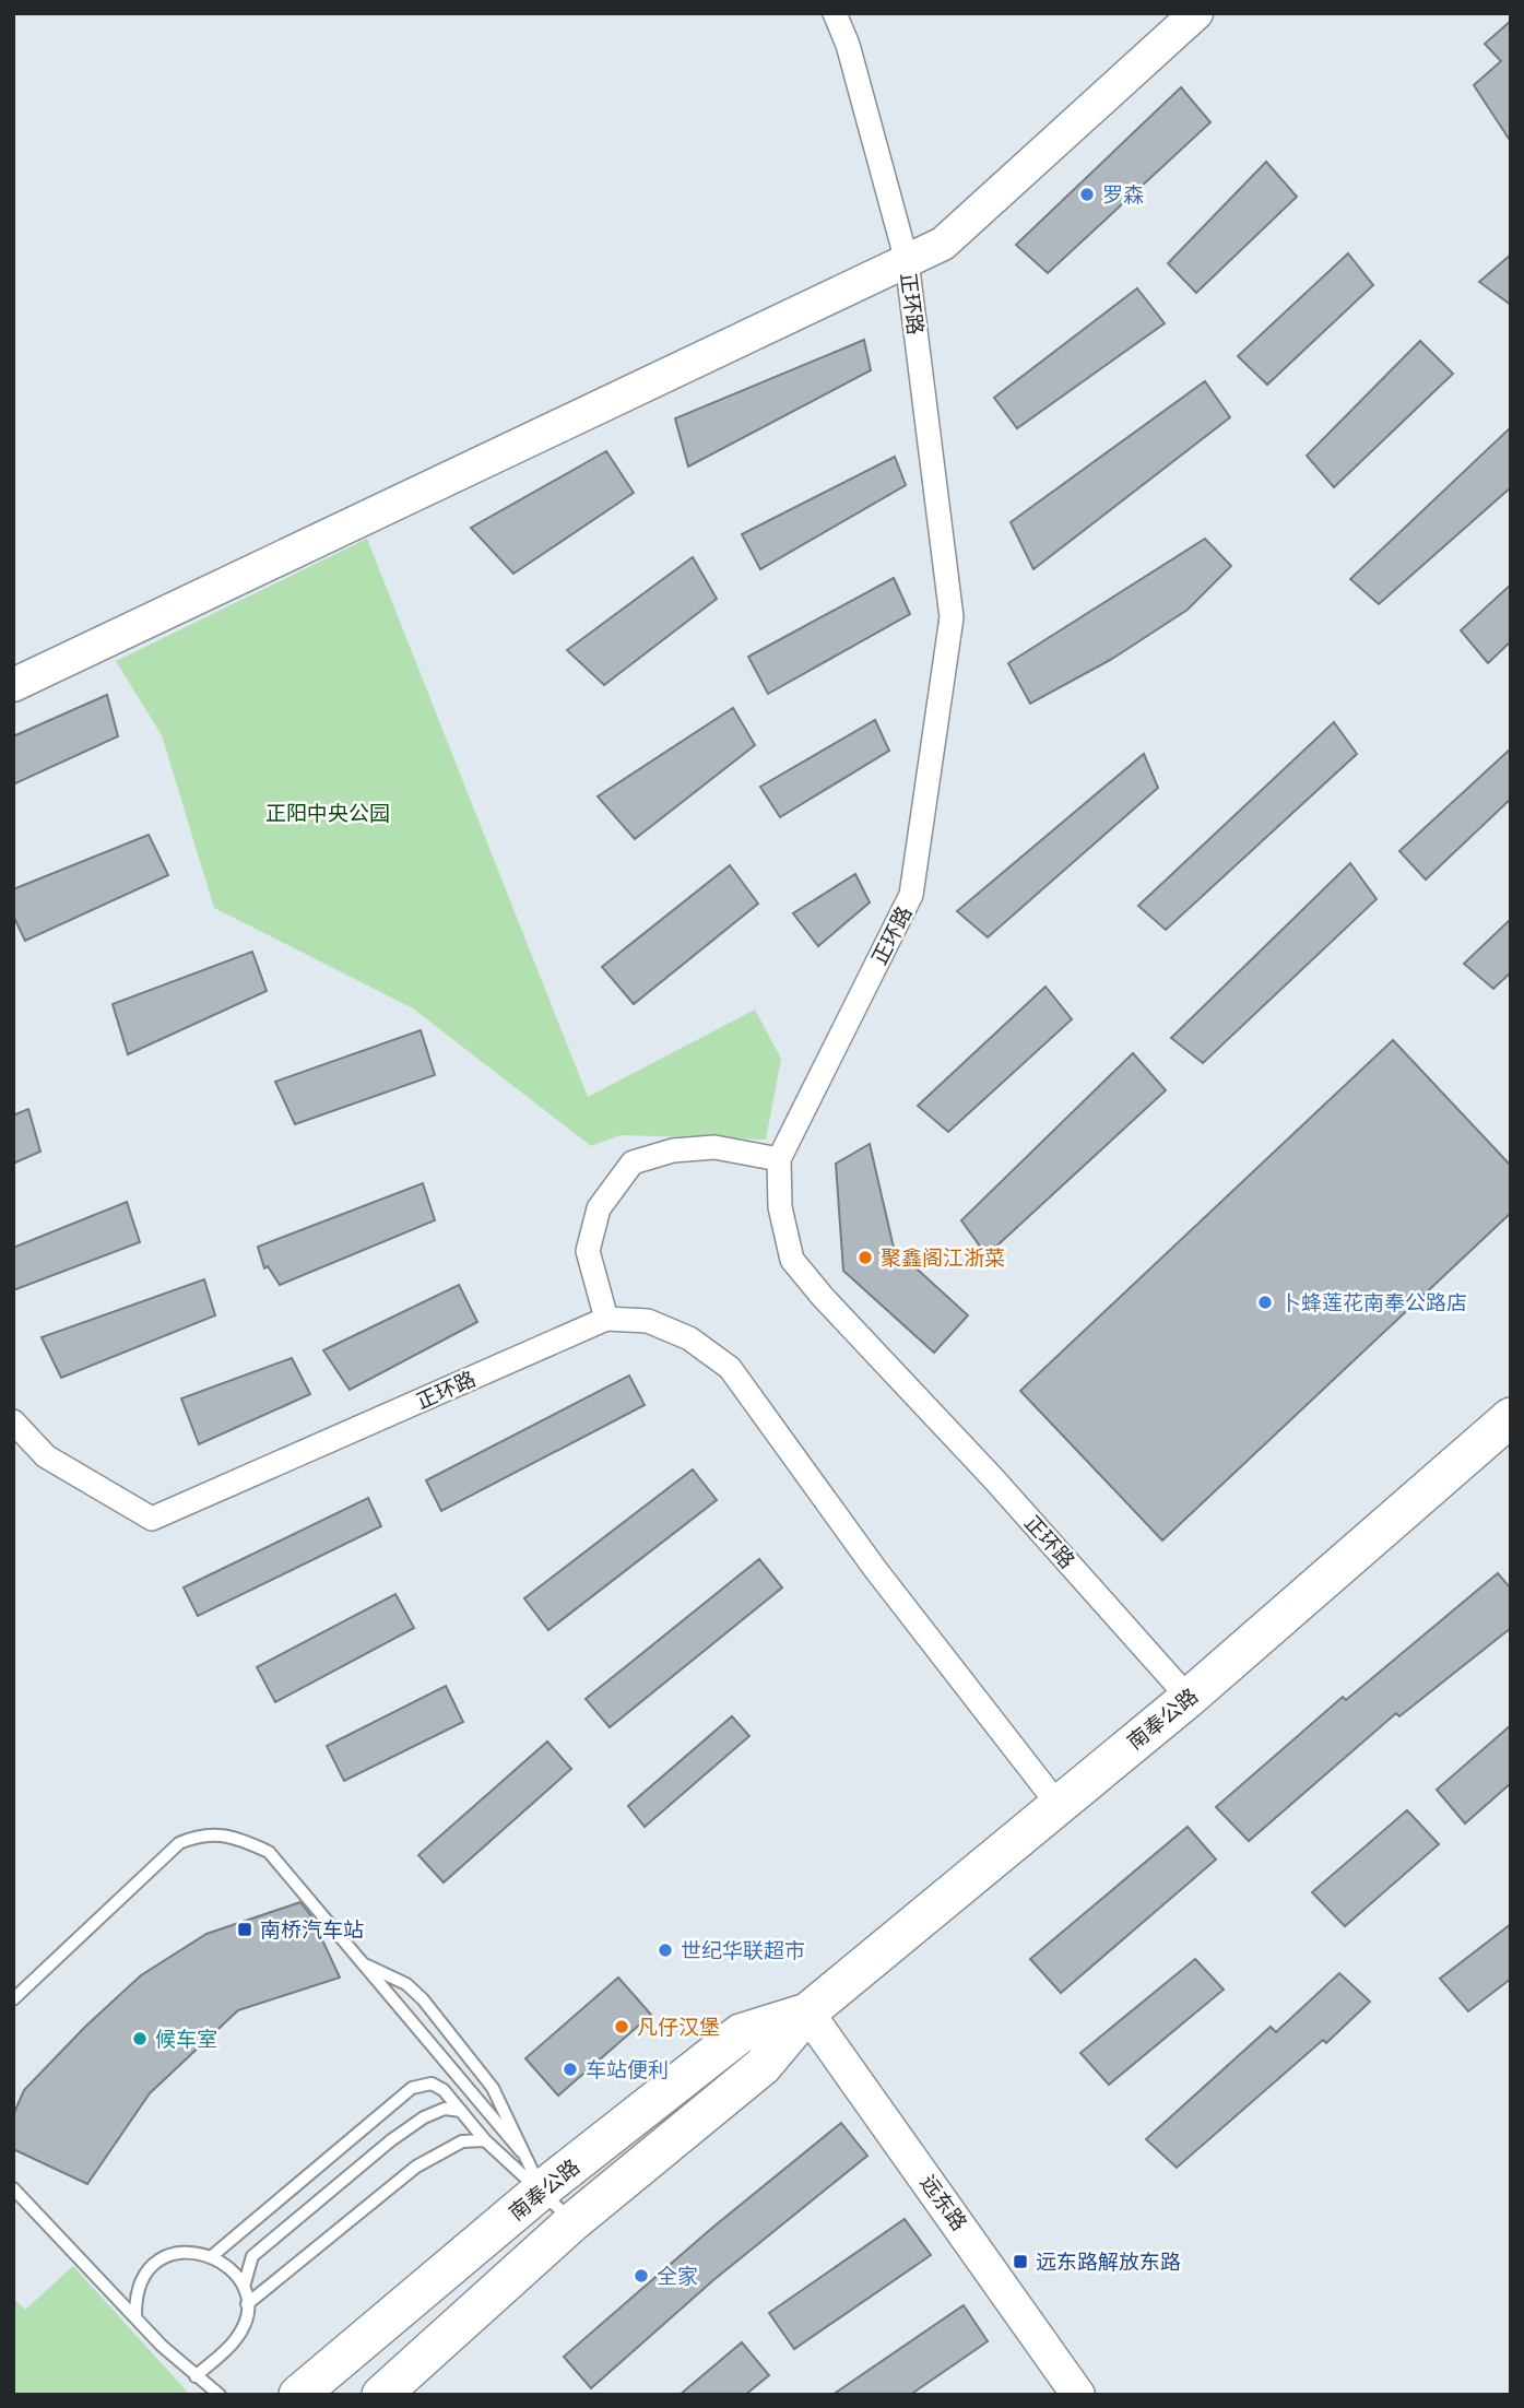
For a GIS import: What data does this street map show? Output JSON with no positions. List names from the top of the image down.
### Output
{
  "streets": {
    "main road": ["南奉公路", "远东路"],
    "street": ["正环路"]
  },
  "crossings": [
    ["正环路", "南奉公路"],
    ["南奉公路", "远东路"]
  ],
  "parks": ["正阳中央公园"],
  "places": {
    "other": [
      "罗森",
      "聚鑫阁江浙菜",
      "卜蜂莲花南奉公路店",
      "世纪华联超市",
      "凡仔汉堡",
      "候车室",
      "车站便利",
      "全家"
    ],
    "transit": ["南桥汽车站", "远东路解放东路"]
  }
}
